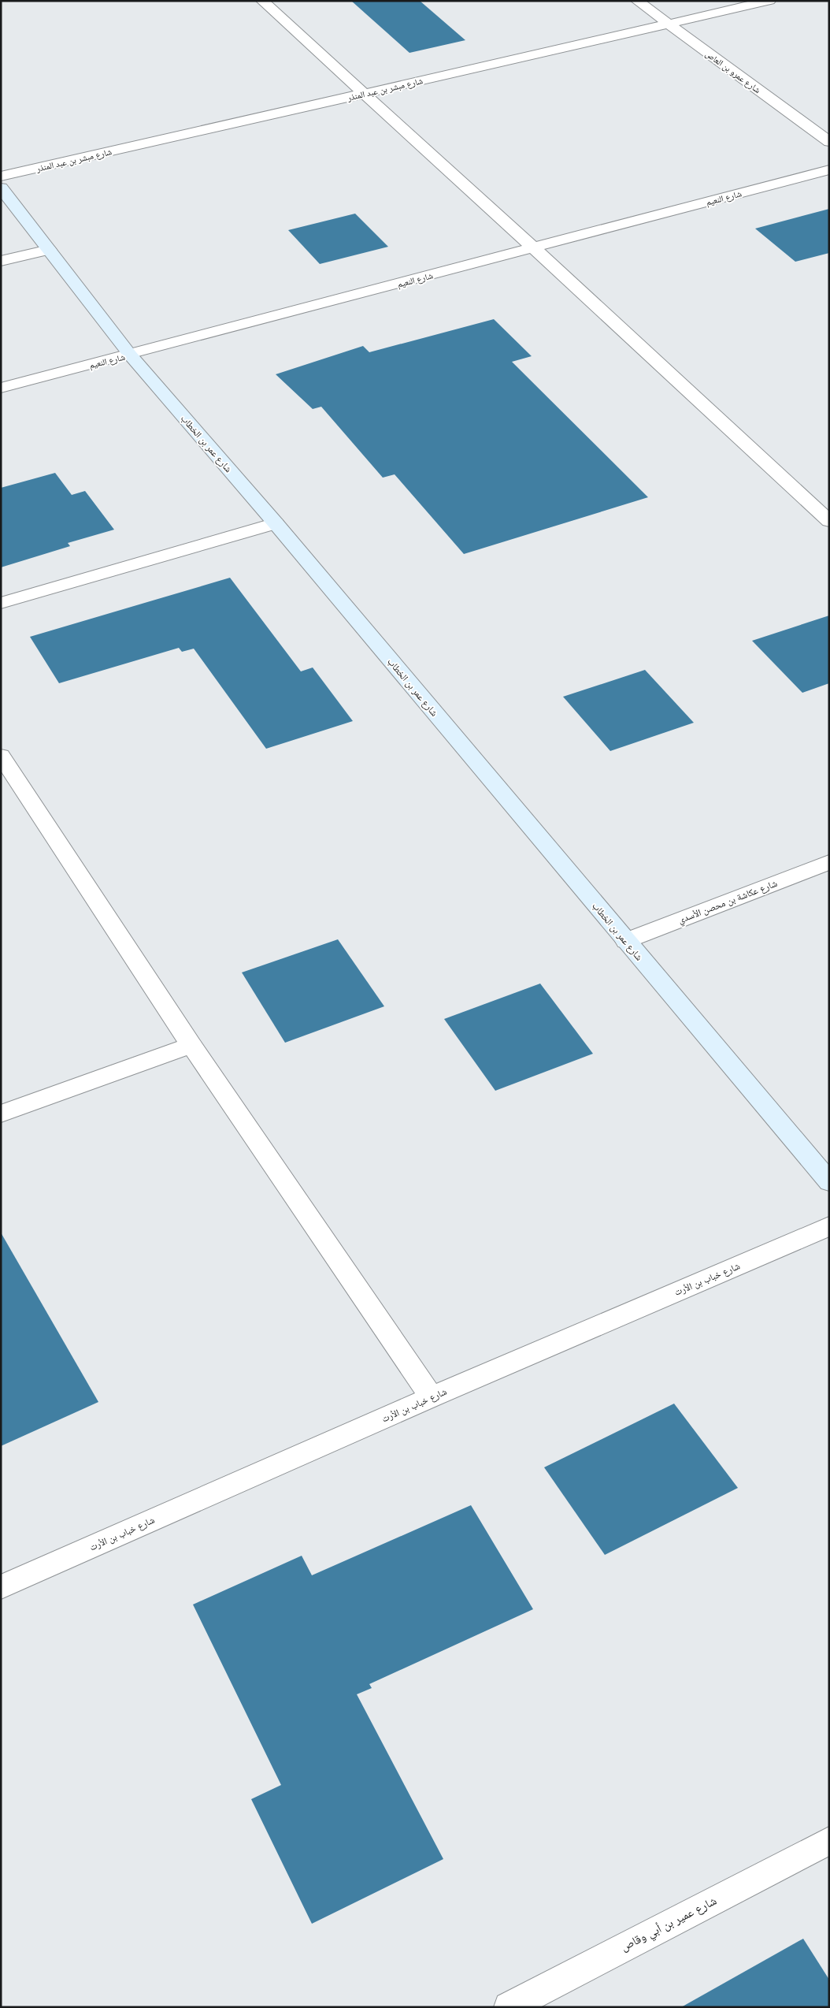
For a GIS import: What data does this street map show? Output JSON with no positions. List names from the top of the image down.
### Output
{
  "streets": {
    "street": [
      "شارع عمرو بن العاص",
      "شارع مبشر بن عبد المنذر",
      "شارع النعيم",
      "شارع عمر بن الخطاب",
      "شارع عكاشة بن محصن الأسدي",
      "شارع خباب بن الأرت",
      "شارع عمير بن أبي وقاص"
    ]
  },
  "crossings": [
    ["شارع عمرو بن العاص", "شارع مبشر بن عبد المنذر"],
    ["شارع النعيم", "شارع عمر بن الخطاب"],
    ["شارع عمر بن الخطاب", "شارع عكاشة بن محصن الأسدي"]
  ]
}
